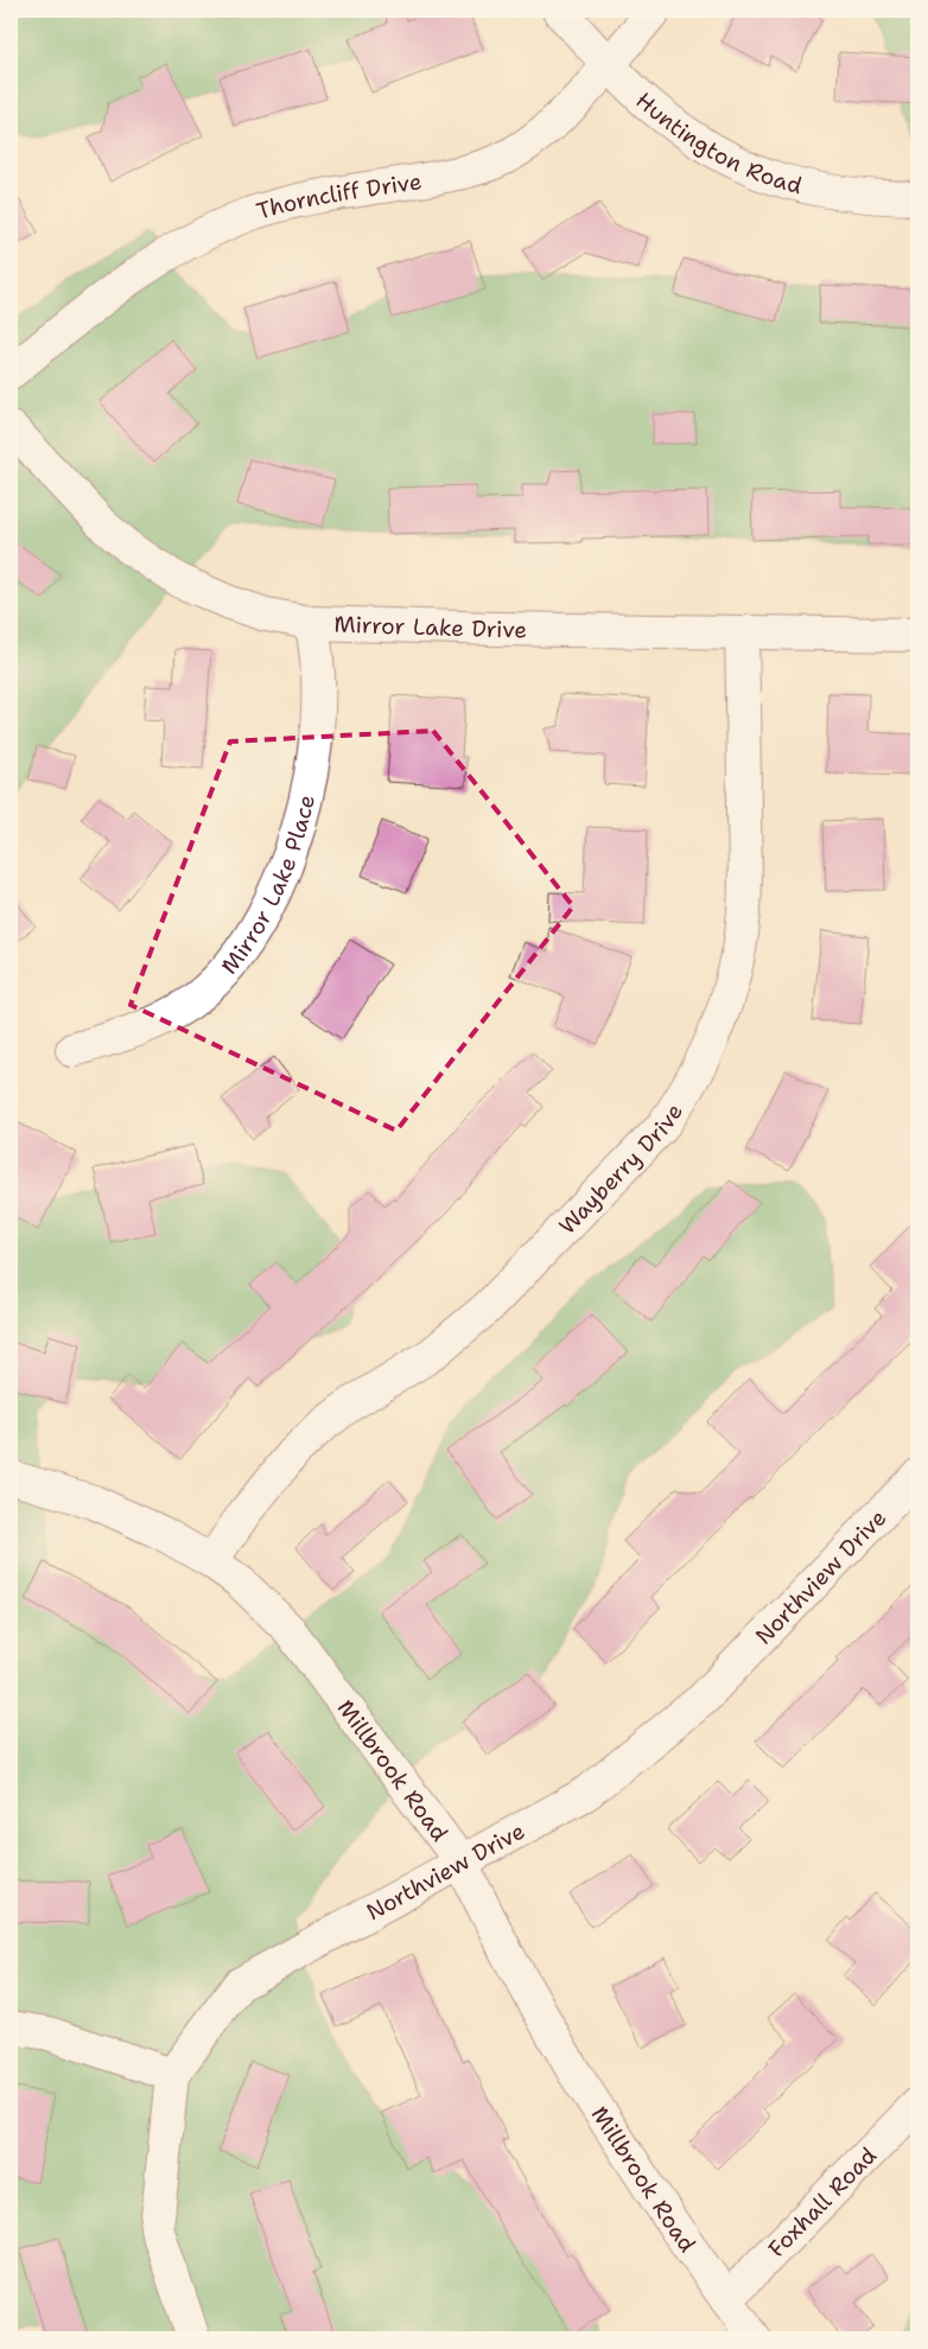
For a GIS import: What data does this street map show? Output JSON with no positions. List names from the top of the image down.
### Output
{
  "streets": {
    "street": [
      "Huntington Road",
      "Thorncliff Drive",
      "Mirror Lake Drive",
      "Mirror Lake Place",
      "Wayberry Drive",
      "Northview Drive",
      "Millbrook Road",
      "Foxhall Road"
    ]
  },
  "crossings": [
    ["Huntington Road", "Thorncliff Drive"],
    ["Mirror Lake Drive", "Mirror Lake Place"],
    ["Mirror Lake Drive", "Wayberry Drive"],
    ["Wayberry Drive", "Millbrook Road"],
    ["Northview Drive", "Millbrook Road"],
    ["Millbrook Road", "Foxhall Road"]
  ]
}
